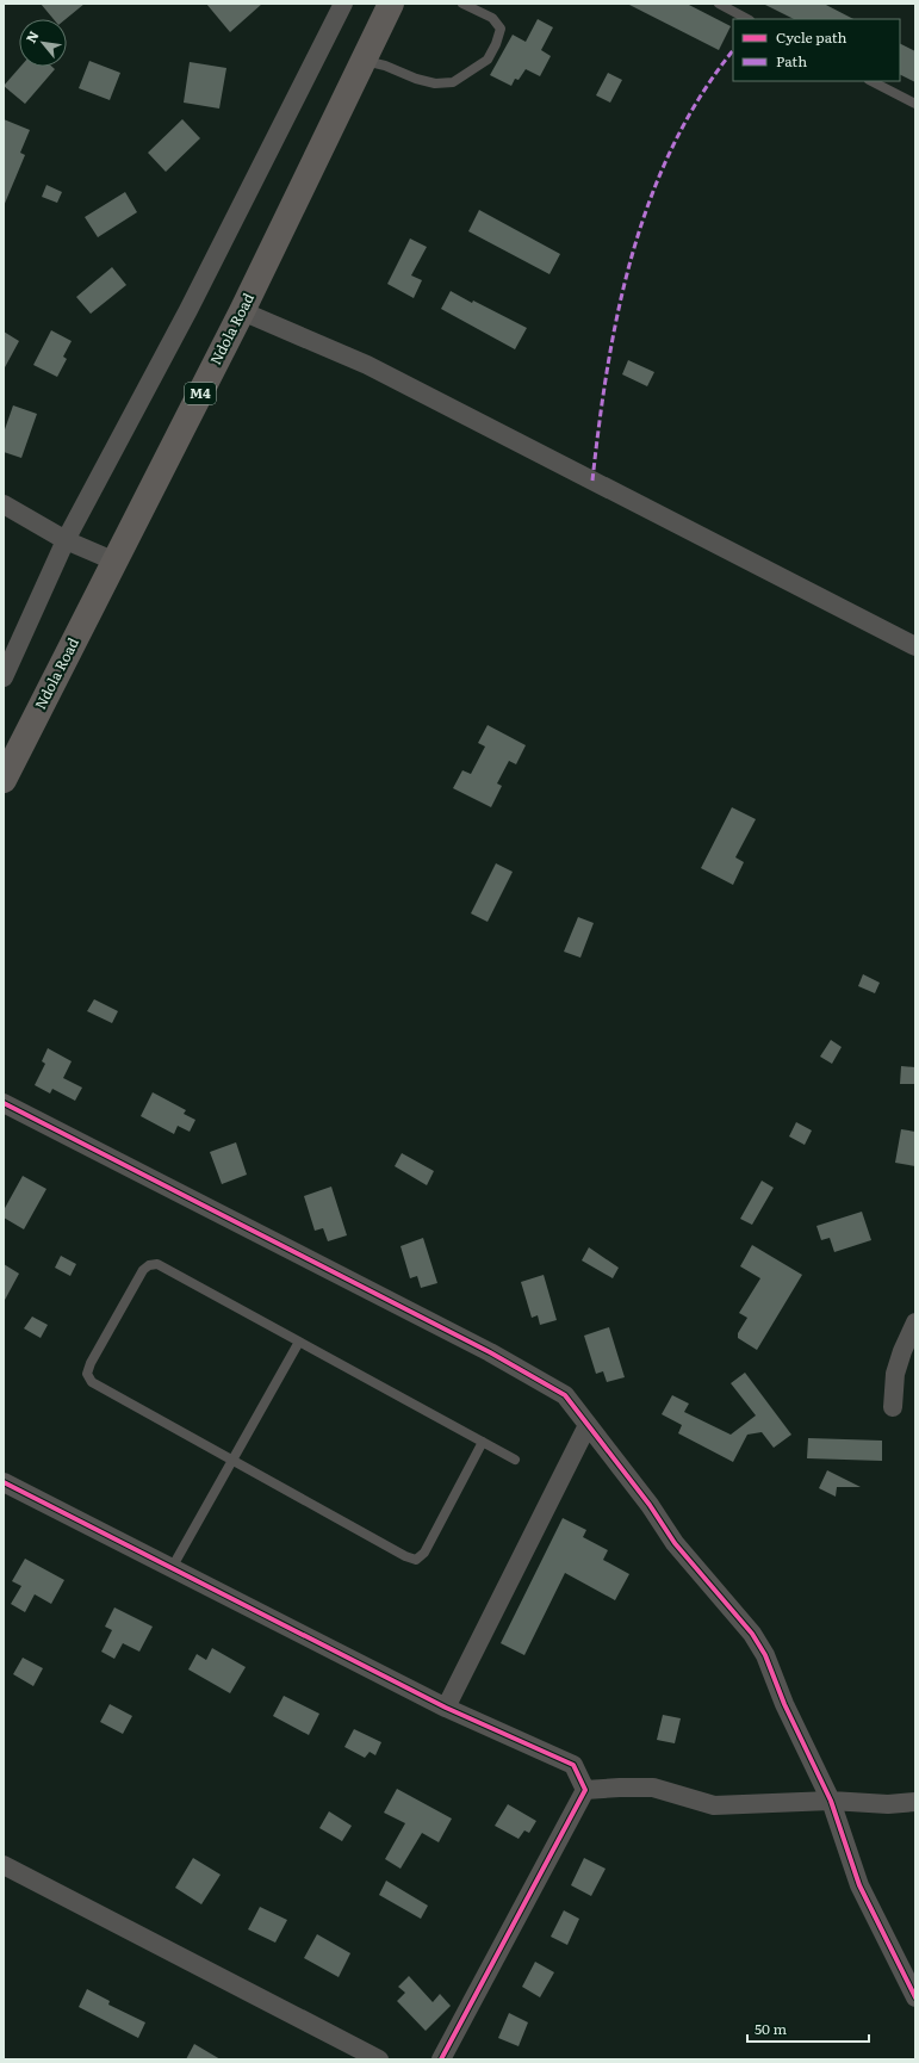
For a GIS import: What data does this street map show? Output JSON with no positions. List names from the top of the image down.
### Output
{
  "streets": {
    "main road": ["Ndola Road", "M4"]
  },
  "legend": ["Cycle path", "Path"],
  "scale_bar": "50 m",
  "north": "top left"
}
